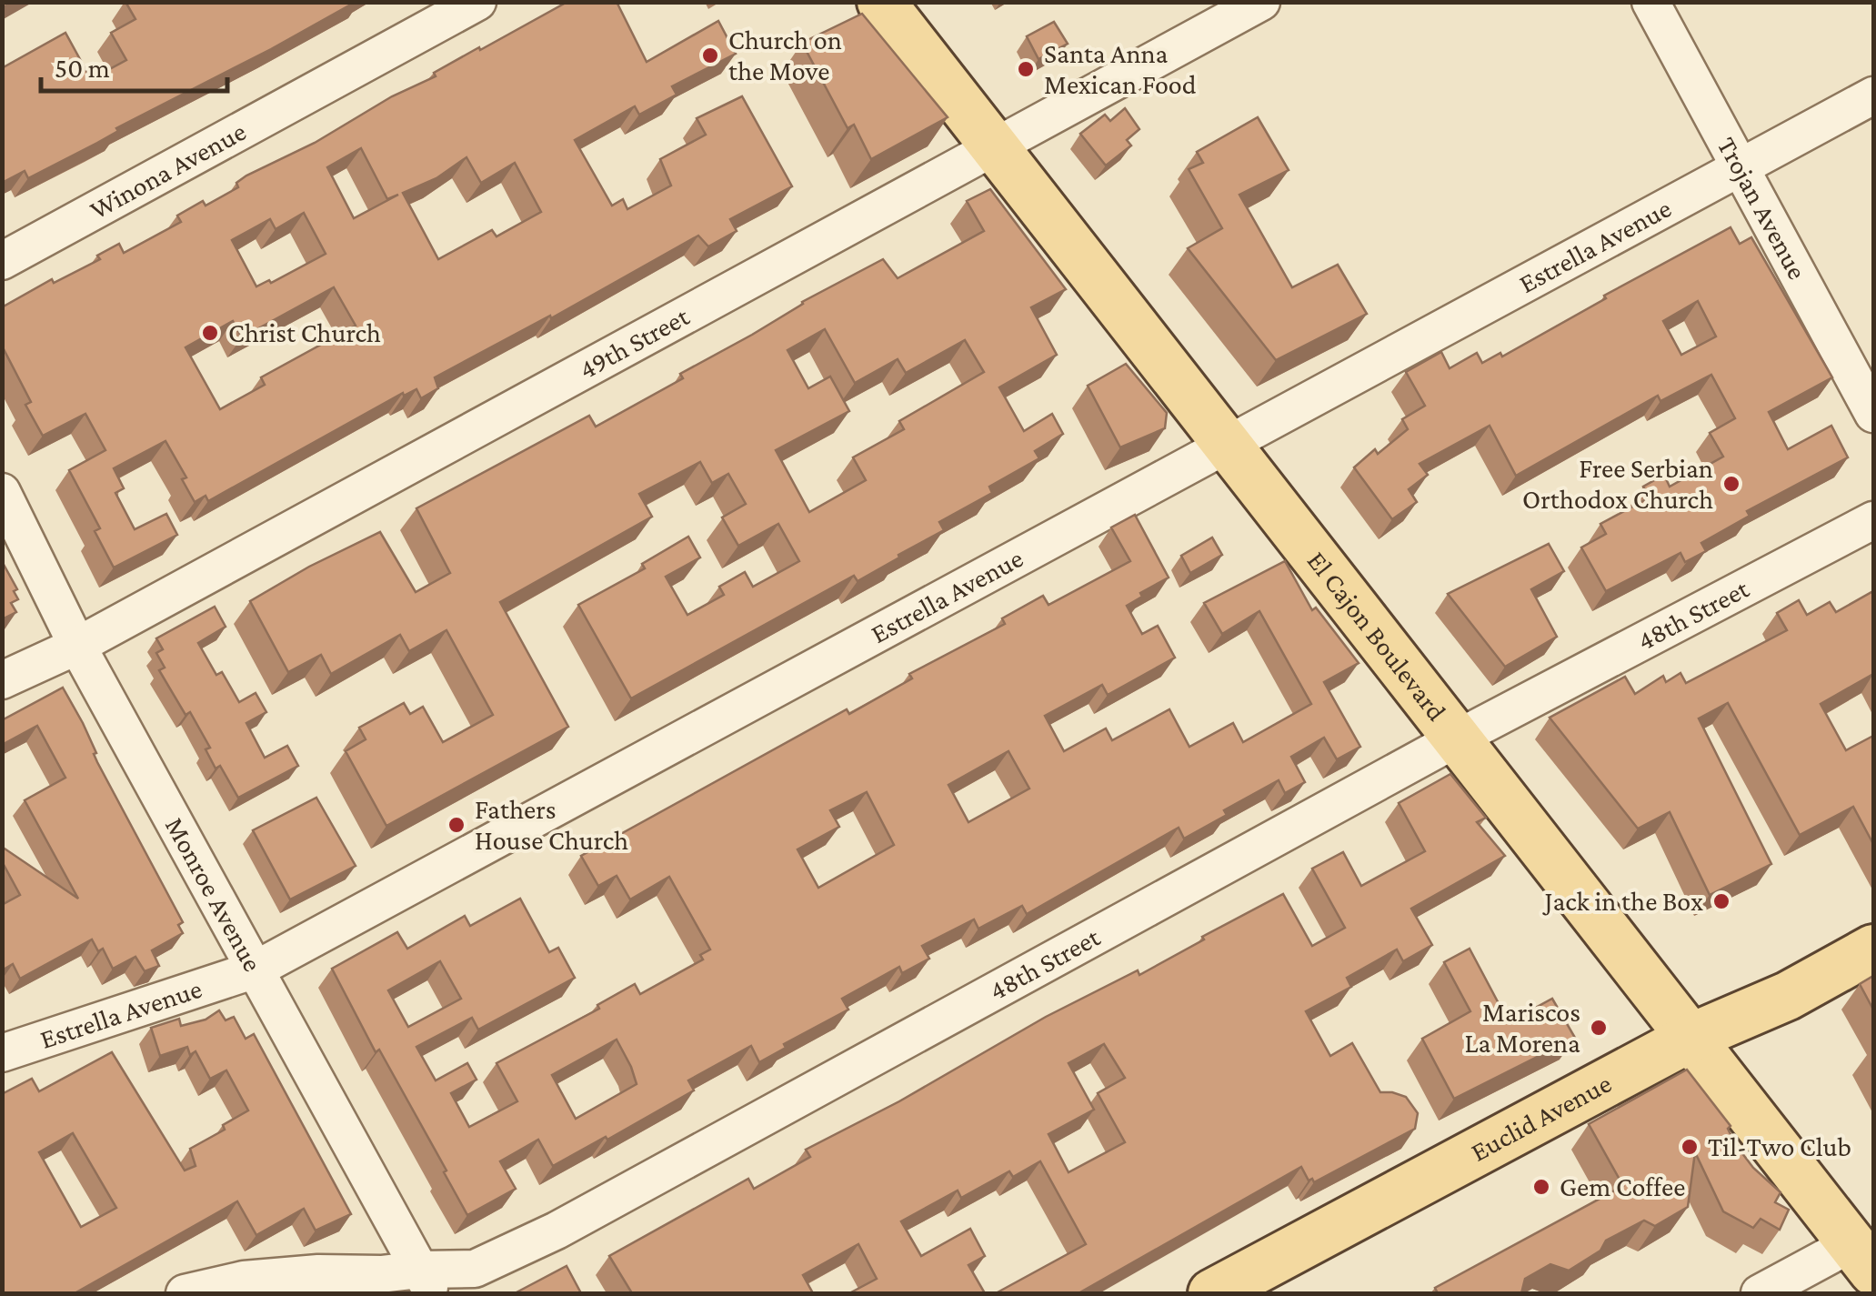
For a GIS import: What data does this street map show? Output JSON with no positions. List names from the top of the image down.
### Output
{
  "streets": {
    "main road": ["El Cajon Boulevard", "Euclid Avenue"],
    "street": [
      "Winona Avenue",
      "Trojan Avenue",
      "Estrella Avenue",
      "49th Street",
      "48th Street",
      "Monroe Avenue"
    ]
  },
  "crossings": [
    ["Trojan Avenue", "Estrella Avenue"],
    ["Estrella Avenue", "El Cajon Boulevard"],
    ["Estrella Avenue", "Monroe Avenue"],
    ["49th Street", "El Cajon Boulevard"],
    ["49th Street", "Monroe Avenue"],
    ["48th Street", "El Cajon Boulevard"],
    ["48th Street", "Monroe Avenue"],
    ["El Cajon Boulevard", "Euclid Avenue"]
  ],
  "places": [
    "Church on the Move",
    "Santa Anna Mexican Food",
    "Christ Church",
    "Free Serbian Orthodox Church",
    "Fathers House Church",
    "Jack in the Box",
    "Mariscos La Morena",
    "Til-Two Club",
    "Gem Coffee"
  ],
  "scale_bar": "50 m"
}
